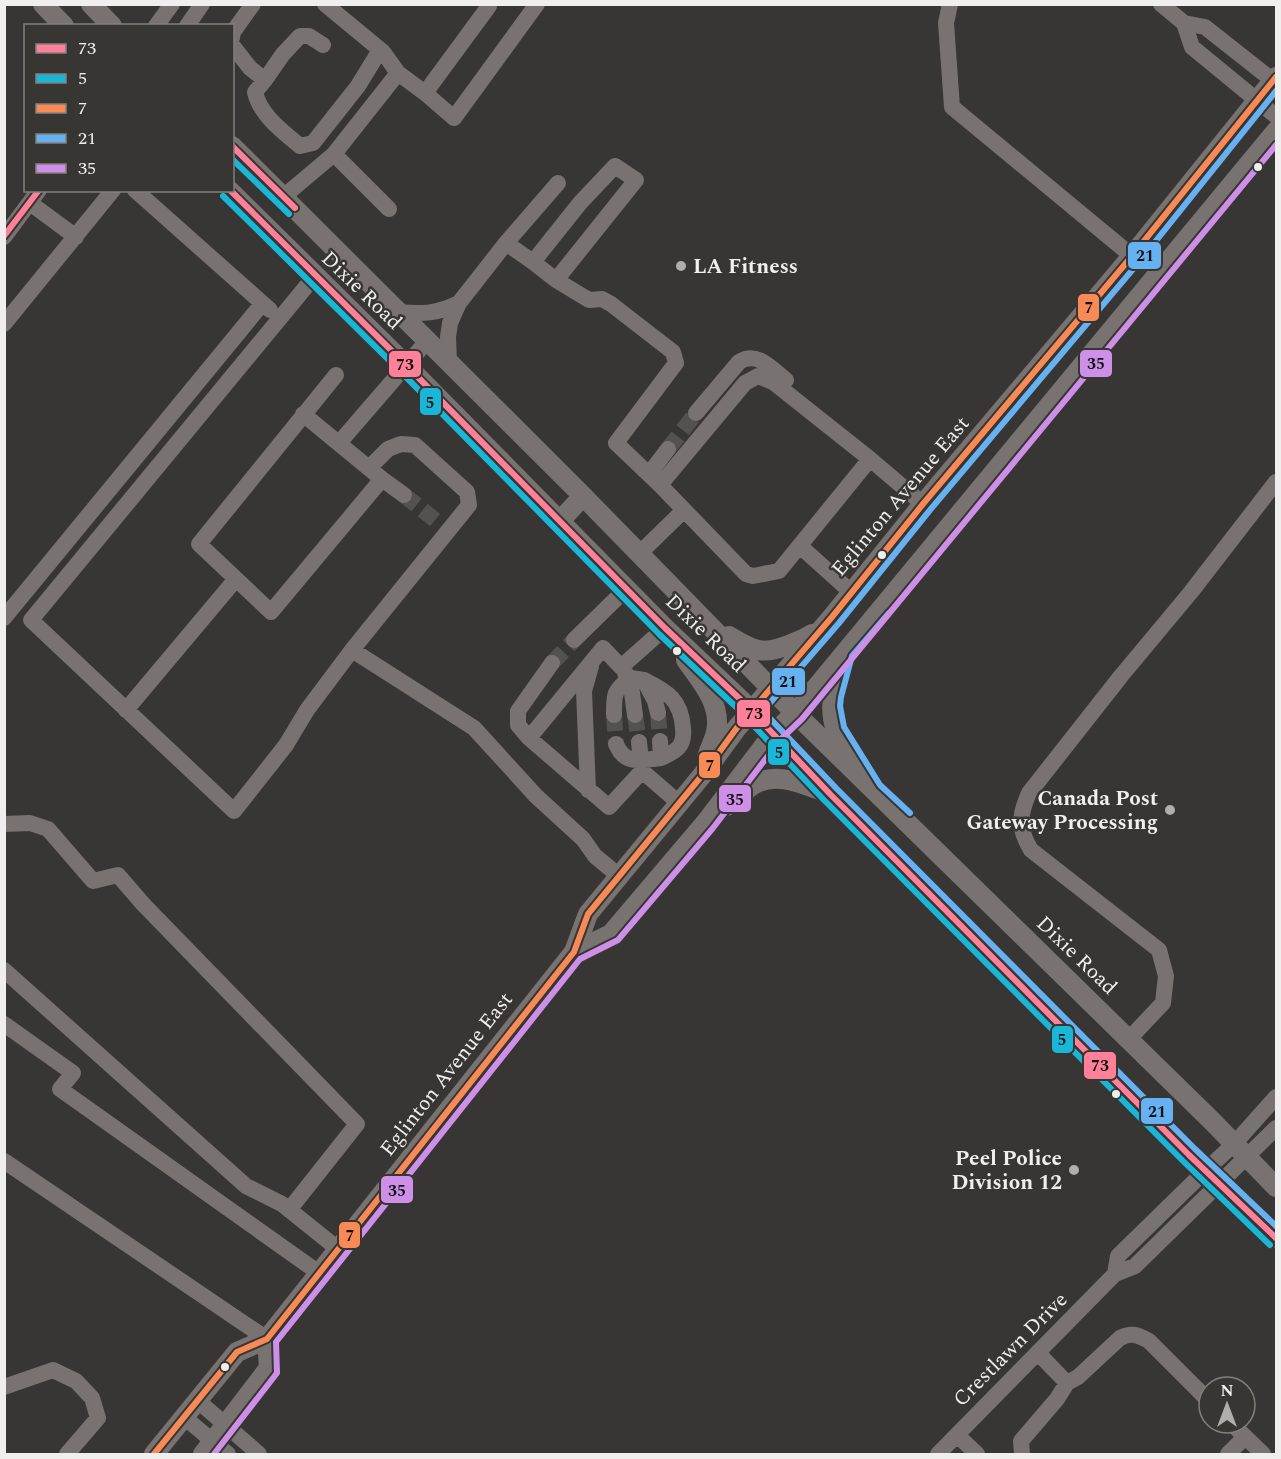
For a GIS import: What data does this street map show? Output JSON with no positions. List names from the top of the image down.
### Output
{
  "streets": {
    "main road": ["Dixie Road", "Eglinton Avenue East"],
    "street": ["Crestlawn Drive"]
  },
  "crossings": [
    ["Dixie Road", "Eglinton Avenue East"],
    ["Dixie Road", "Crestlawn Drive"]
  ],
  "places": ["LA Fitness", "Canada Post Gateway Processing", "Peel Police Division 12"],
  "lines": [
    "transit line 7",
    "transit line 21",
    "transit line 35",
    "transit line 73",
    "transit line 5"
  ],
  "legend": [
    "73",
    "5",
    "7",
    "21",
    "35"
  ],
  "north": "top"
}
